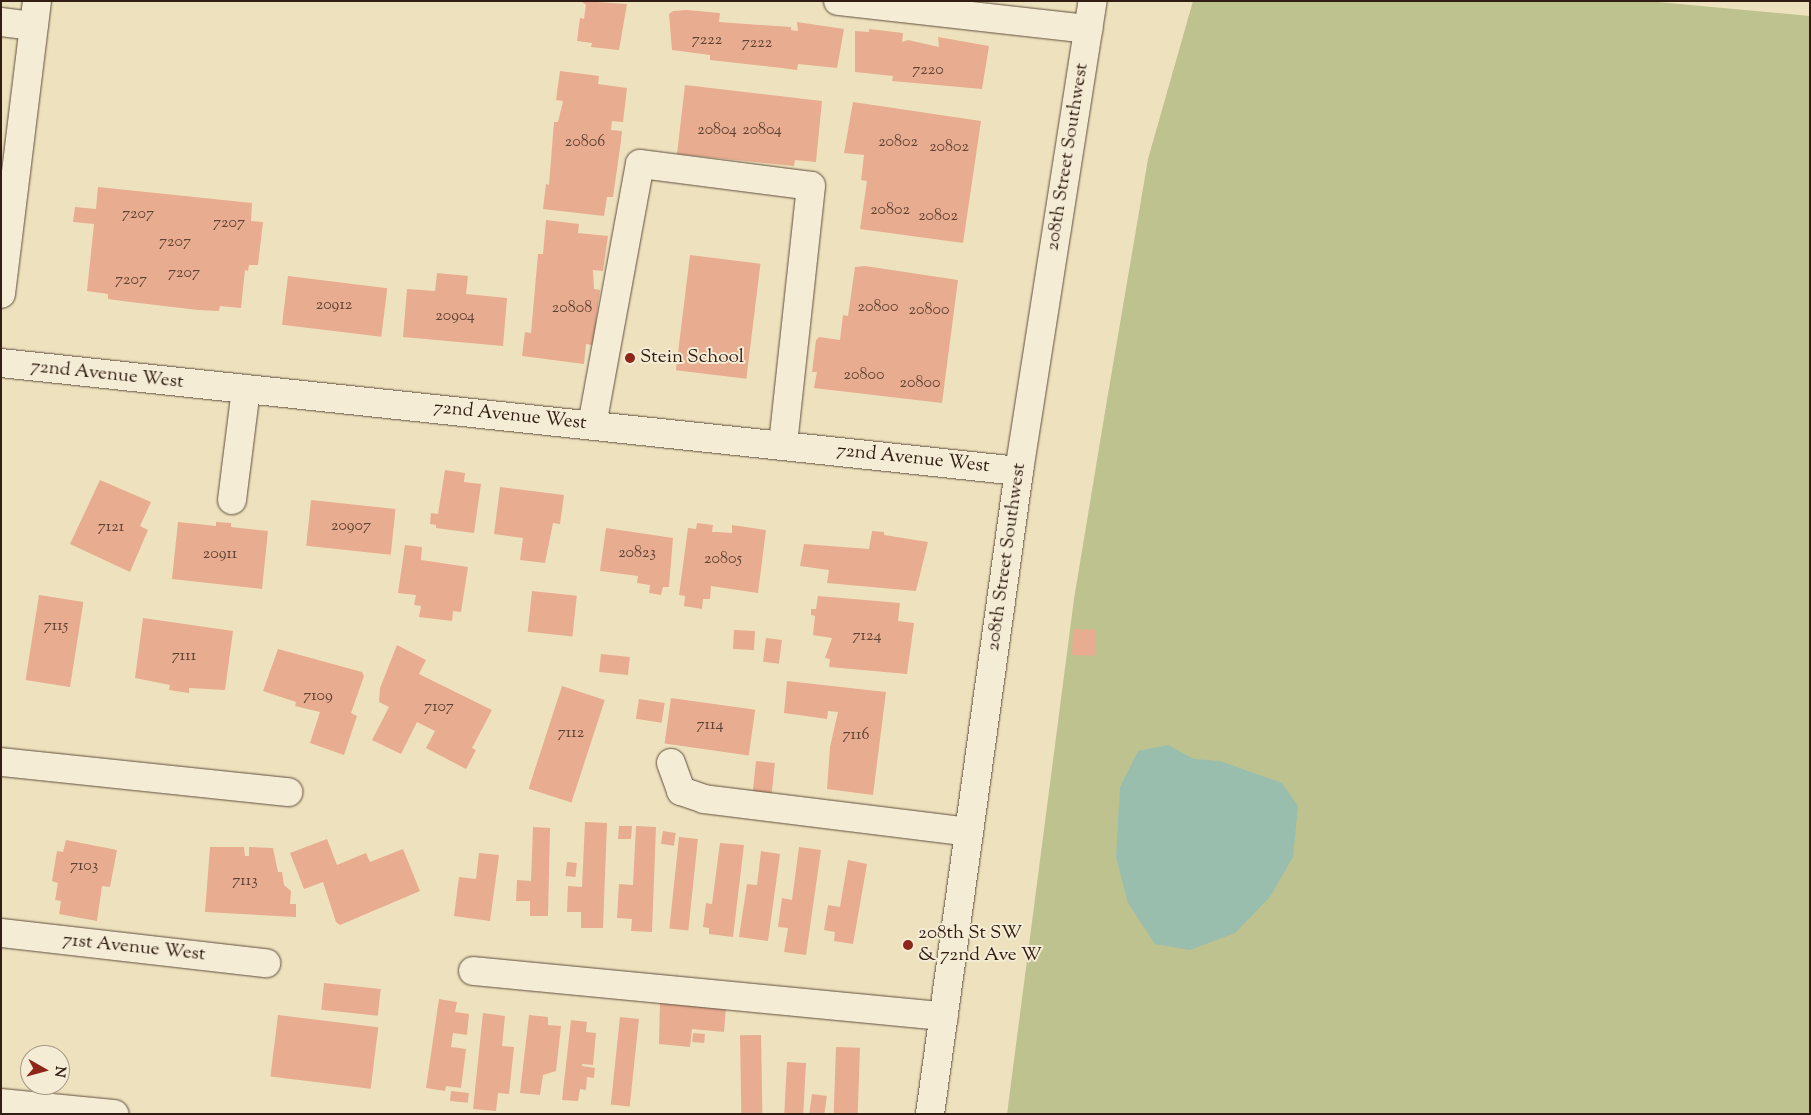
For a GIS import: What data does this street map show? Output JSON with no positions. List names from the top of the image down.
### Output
{
  "streets": {
    "street": ["208th Street Southwest", "72nd Avenue West", "71st Avenue West"]
  },
  "crossings": [
    ["208th Street Southwest", "72nd Avenue West"]
  ],
  "places": ["Stein School", "208th St SW & 72nd Ave W"],
  "house_numbers": [
    "7222",
    "7222",
    "7220",
    "20804",
    "20804",
    "20806",
    "20802",
    "20802",
    "20802",
    "7207",
    "20802",
    "7207",
    "7207",
    "7207",
    "7207",
    "20912",
    "20800",
    "20808",
    "20800",
    "20904",
    "20800",
    "20800",
    "20907",
    "7121",
    "20823",
    "20911",
    "20805",
    "7115",
    "7124",
    "7111",
    "7109",
    "7107",
    "7114",
    "7112",
    "7116",
    "7103",
    "7113"
  ],
  "north": "right"
}
